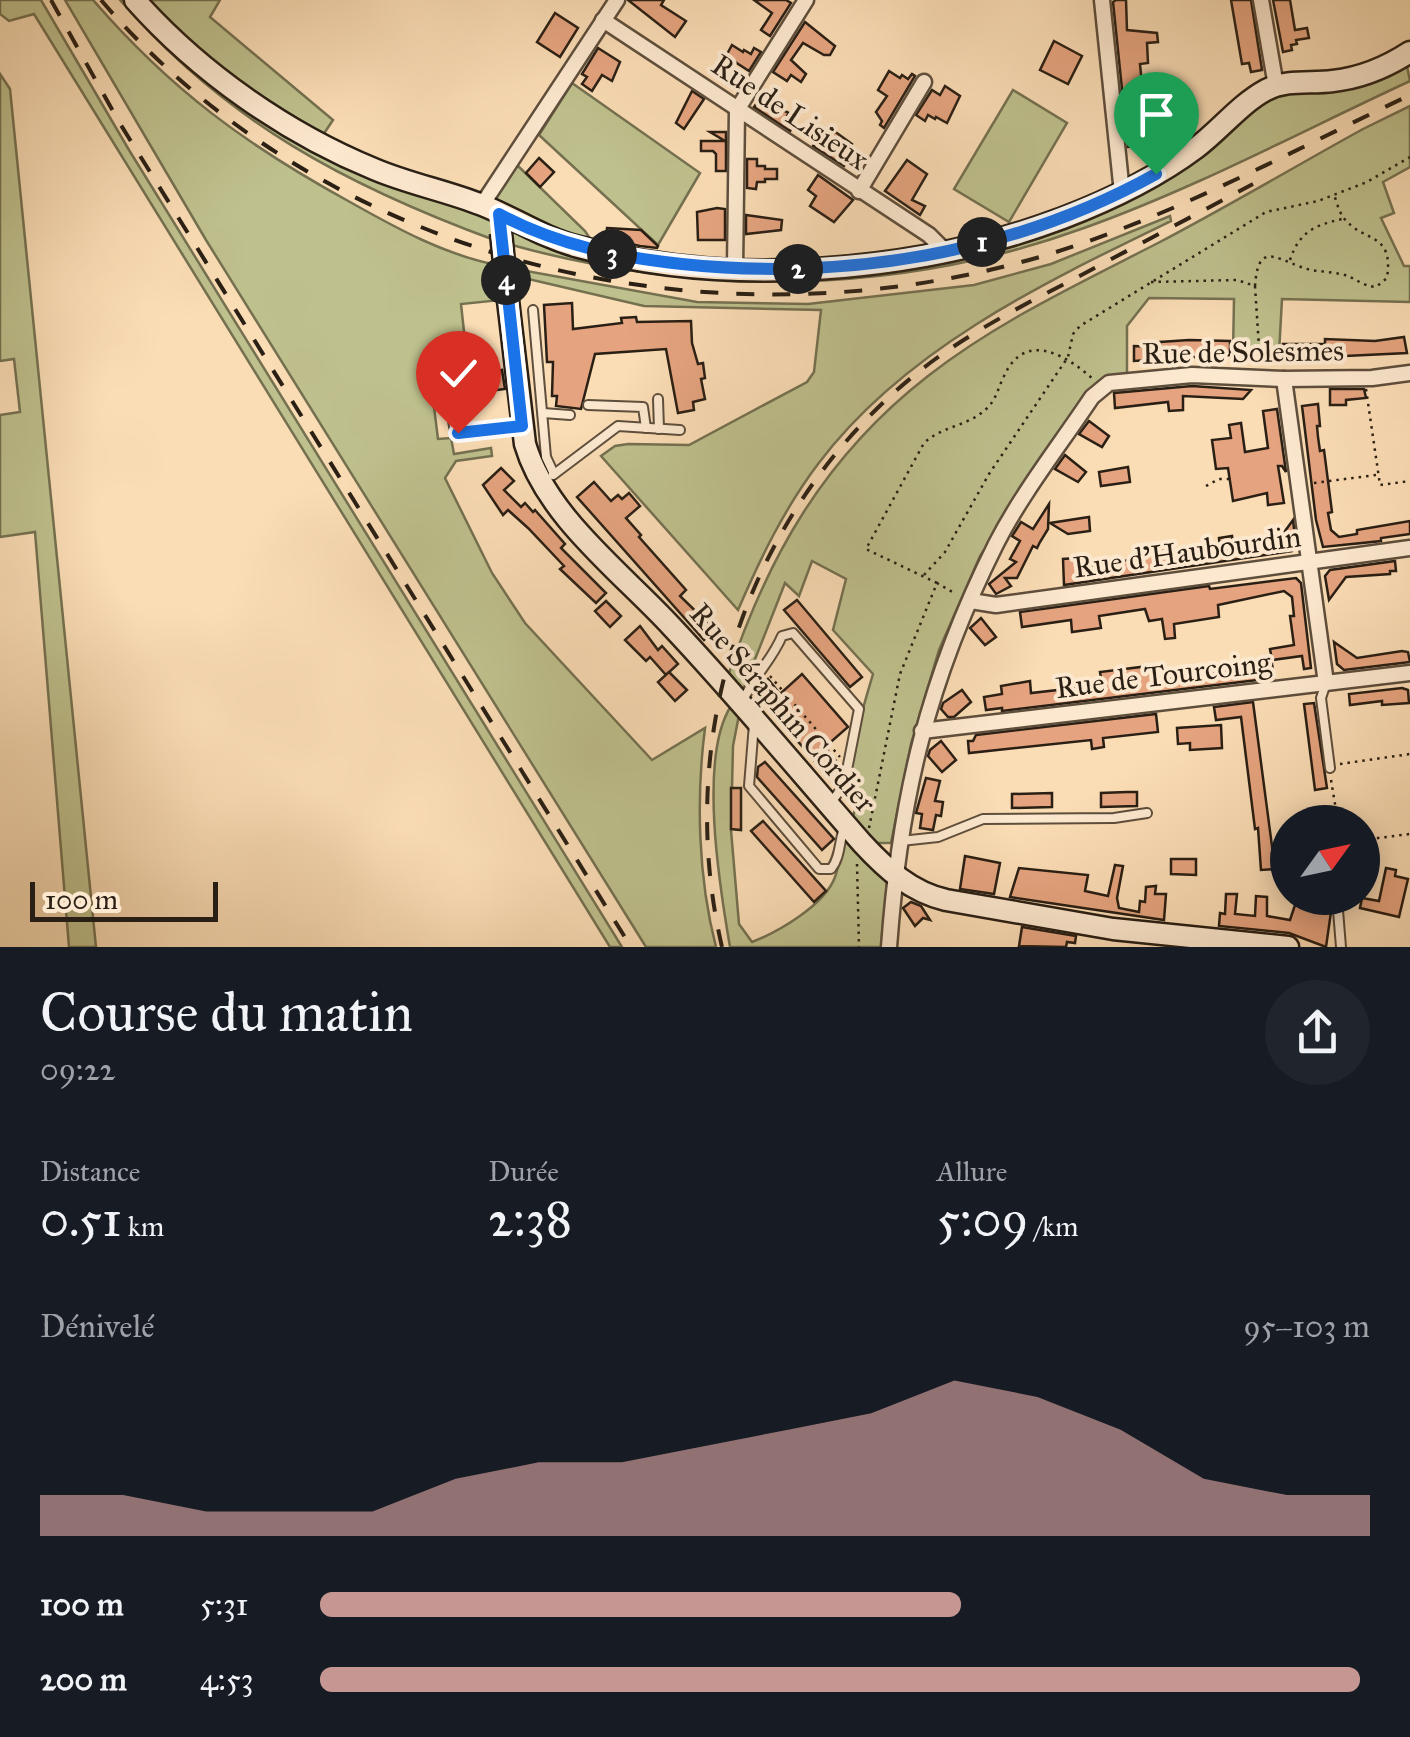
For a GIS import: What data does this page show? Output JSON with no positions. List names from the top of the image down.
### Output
{
  "streets": {
    "street": [
      "Rue de Lisieux",
      "Rue de Solesmes",
      "Rue d'Haubourdin",
      "Rue de Tourcoing",
      "Rue Séraphin Cordier"
    ]
  },
  "crossings": [
    ["Rue de Solesmes", "Rue d'Haubourdin"],
    ["Rue de Solesmes", "Rue de Tourcoing"],
    ["Rue de Solesmes", "Rue Séraphin Cordier"]
  ],
  "scale_bar": "100 m",
  "north": "top right",
  "page": {
    "pins": [
      "1",
      "3",
      "2",
      "4"
    ],
    "scale": "100 m",
    "heading": ["Course du matin", "09:22"],
    "stats": [
      ["Distance", "0.51 km"],
      ["Durée", "2:38"],
      ["Allure", "5:09 /km"]
    ],
    "chart": ["Dénivelé", "95–103 m"],
    "list": [
      {
        "name": "100 m",
        "note": "5:31"
      },
      {
        "name": "200 m",
        "note": "4:53"
      }
    ]
  }
}
